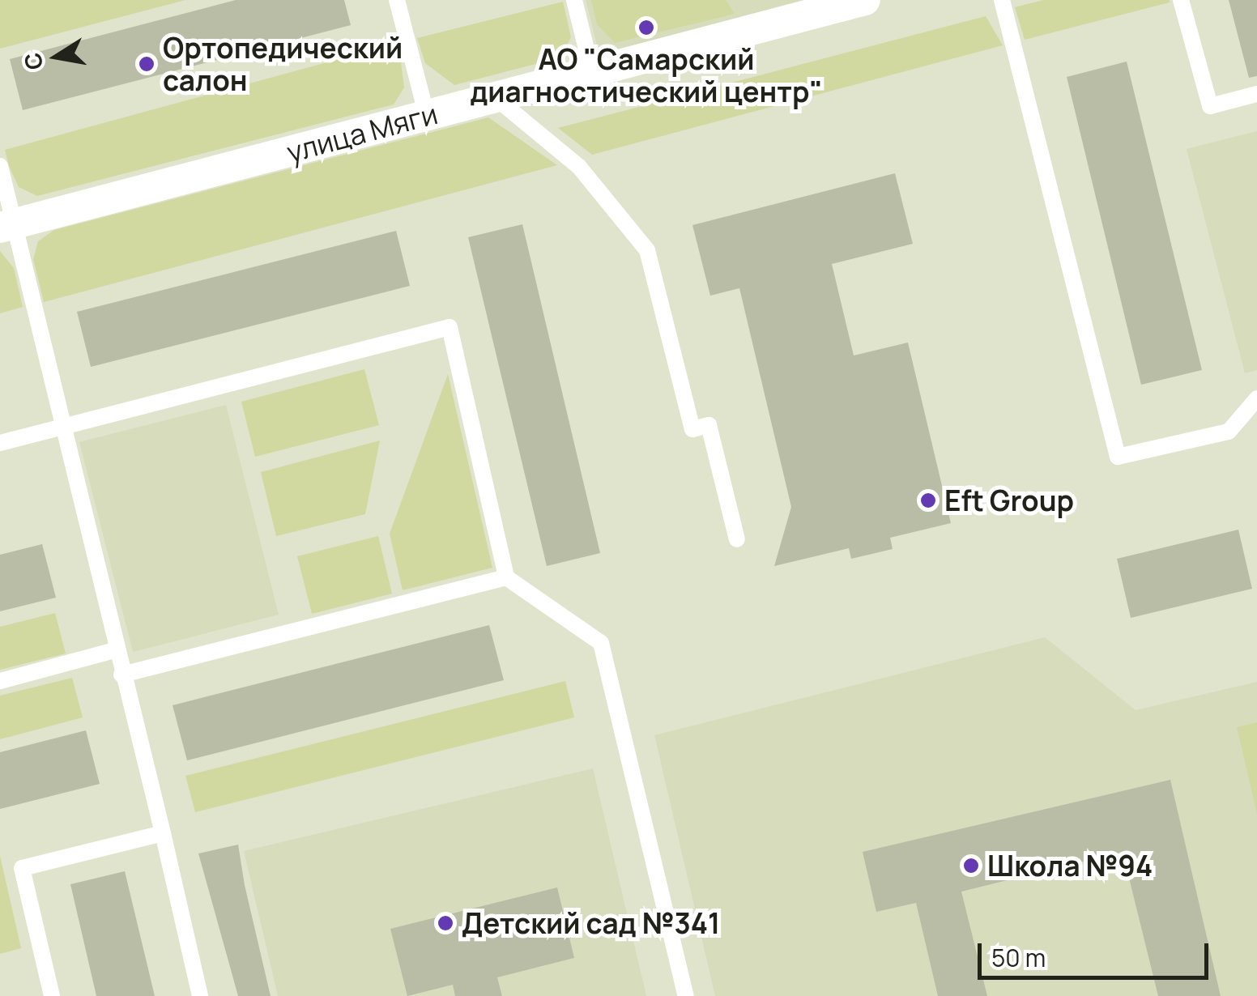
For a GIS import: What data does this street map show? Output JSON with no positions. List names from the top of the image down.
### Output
{
  "streets": {
    "street": ["улица Мяги"]
  },
  "places": [
    "АО \"Самарский диагностический центр\"",
    "Ортопедический салон",
    "Eft Group",
    "Школа №94",
    "Детский сад №341"
  ],
  "scale_bar": "50 m",
  "north": "left"
}
